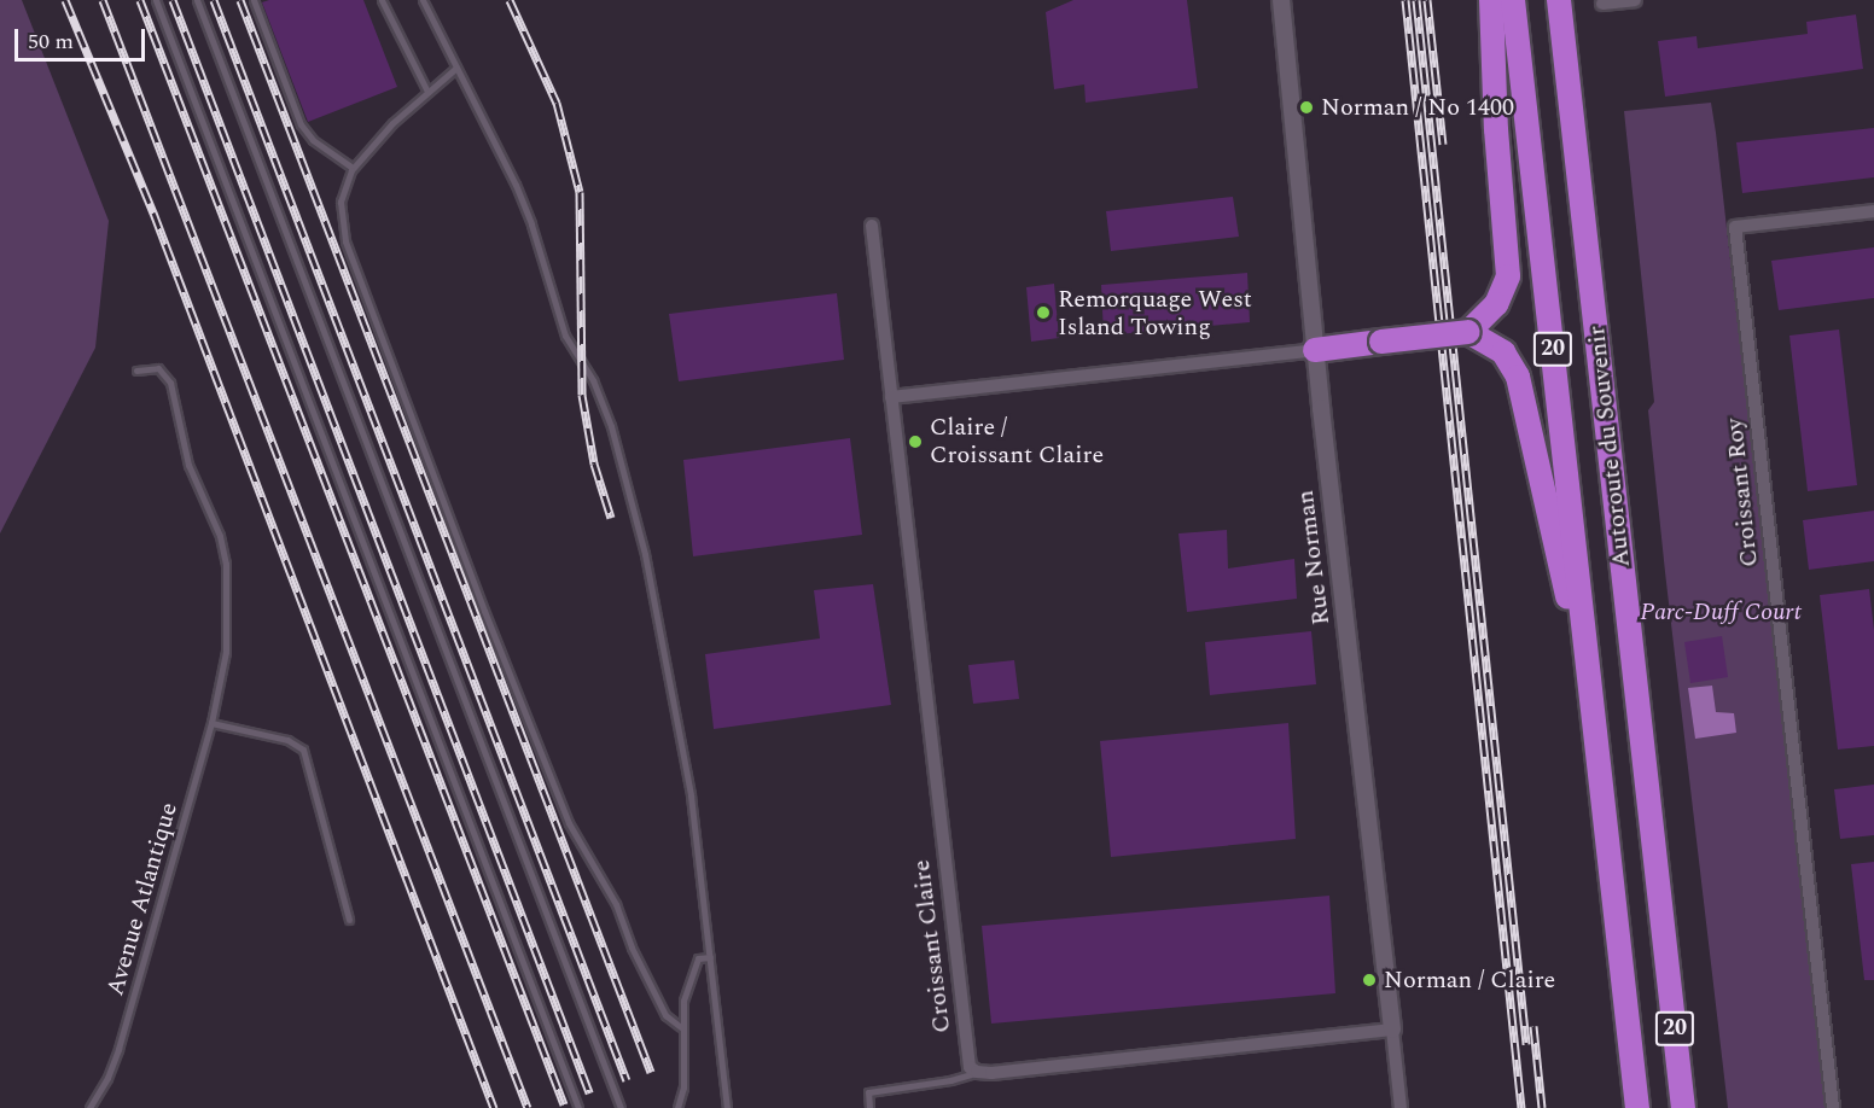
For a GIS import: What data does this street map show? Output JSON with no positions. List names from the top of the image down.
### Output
{
  "streets": {
    "highway": ["20", "Autoroute du Souvenir"],
    "street": ["Croissant Roy", "Rue Norman", "Croissant Claire"],
    "lane": ["Avenue Atlantique"]
  },
  "parks": ["Parc-Duff Court"],
  "places": [
    "Norman / No 1400",
    "Remorquage West Island Towing",
    "Claire / Croissant Claire",
    "Norman / Claire"
  ],
  "scale_bar": "50 m"
}
